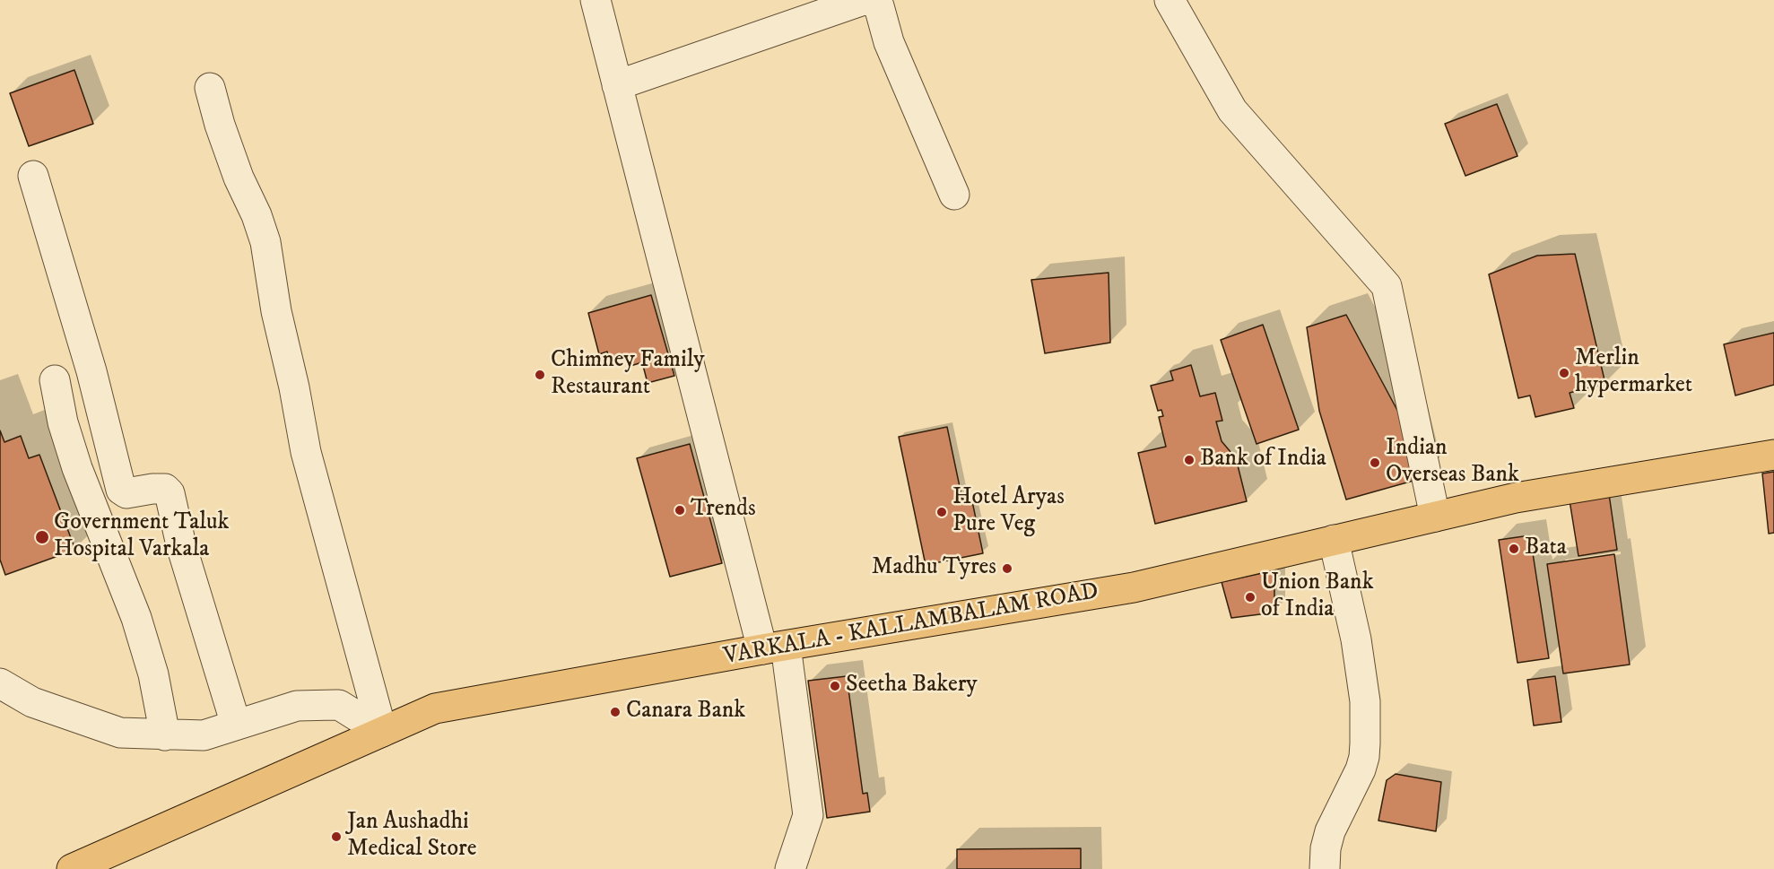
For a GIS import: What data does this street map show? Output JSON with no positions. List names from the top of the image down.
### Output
{
  "streets": {
    "main road": ["VARKALA - KALLAMBALAM ROAD"]
  },
  "places": [
    "Merlin hypermarket",
    "Chimney Family Restaurant",
    "Bank of India",
    "Indian Overseas Bank",
    "Trends",
    "Hotel Aryas Pure Veg",
    "Government Taluk Hospital Varkala",
    "Bata",
    "Madhu Tyres",
    "Union Bank of India",
    "Seetha Bakery",
    "Canara Bank",
    "Jan Aushadhi Medical Store"
  ]
}
